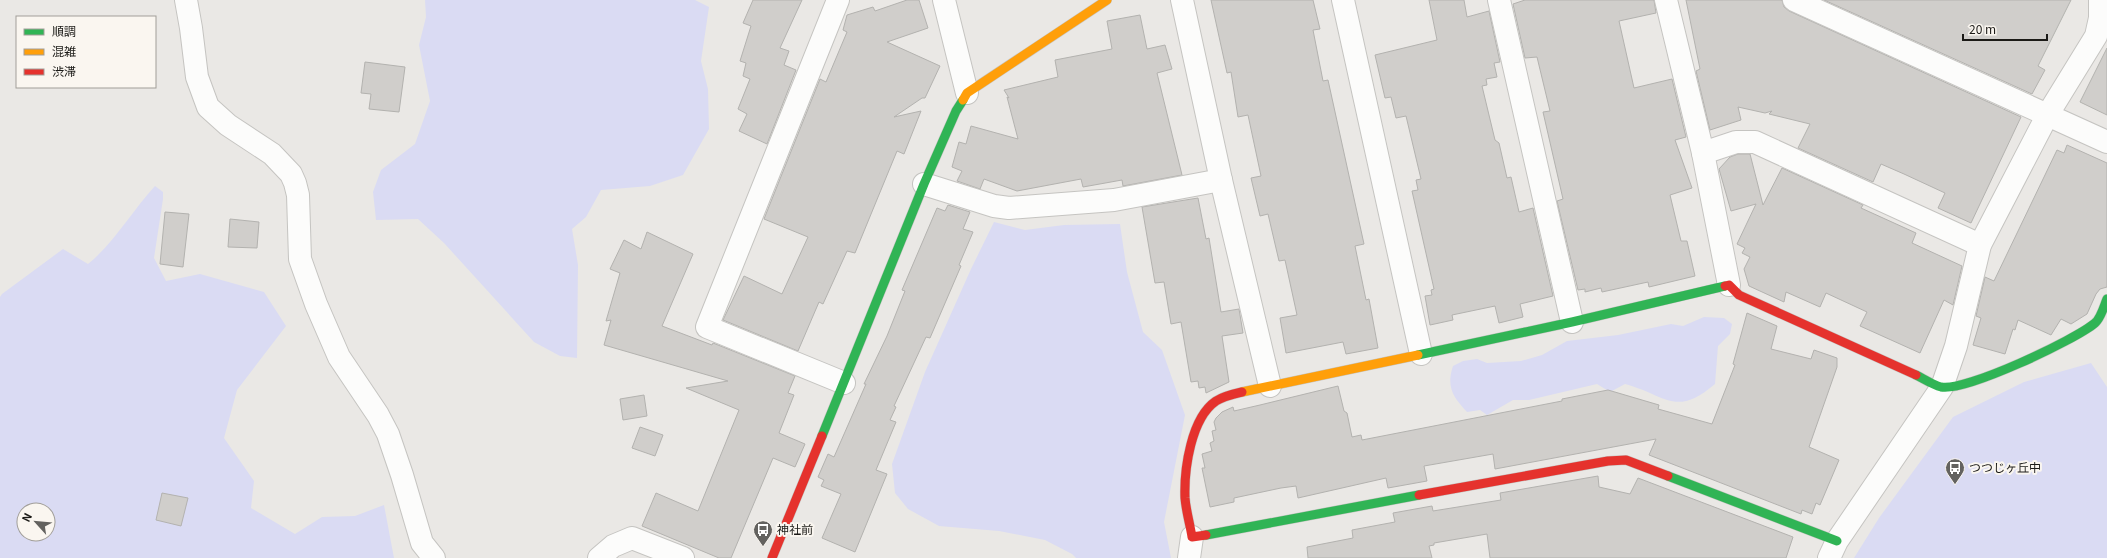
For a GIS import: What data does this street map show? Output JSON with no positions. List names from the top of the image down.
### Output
{
  "places": {
    "bus stop": ["つつじヶ丘中", "神社前"]
  },
  "legend": ["順調", "混雑", "渋滞"],
  "scale_bar": "20 m",
  "north": "top left"
}
